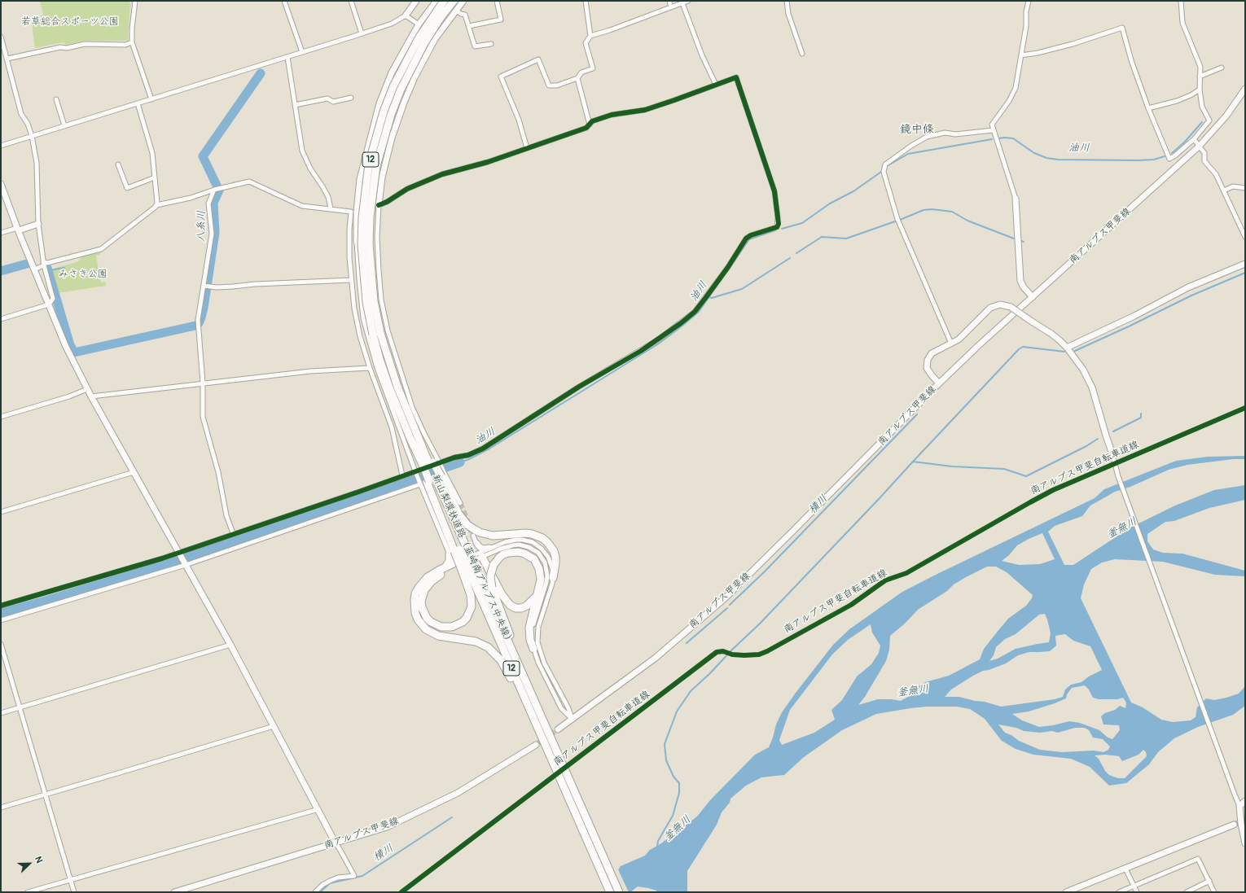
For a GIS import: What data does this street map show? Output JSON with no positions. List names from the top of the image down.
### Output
{
  "streets": {
    "highway": ["12", "新山梨環状道路（韮崎南アルプス中央線）"],
    "street": ["南アルプス甲斐線"],
    "cycle path": ["南アルプス甲斐自転車道線"]
  },
  "districts": ["鏡中條"],
  "water": [
    "油川",
    "八糸川",
    "横川",
    "釜無川"
  ],
  "parks": ["若草総合スポーツ公園", "みさき公園"],
  "north": "top right"
}
